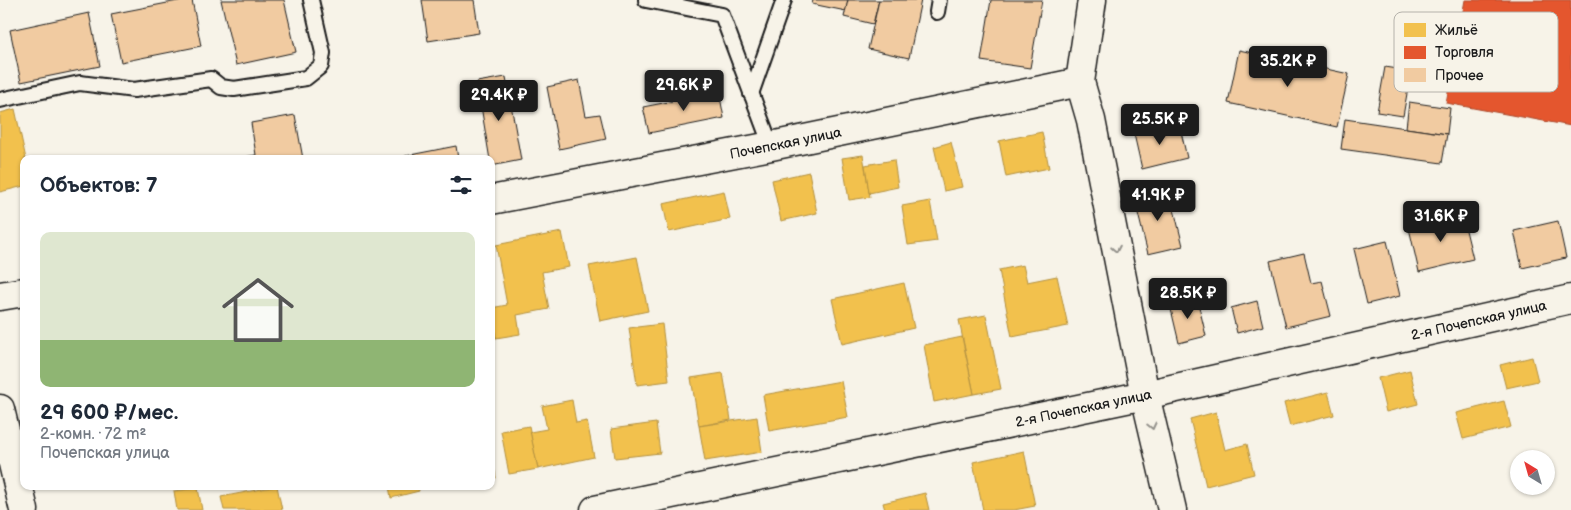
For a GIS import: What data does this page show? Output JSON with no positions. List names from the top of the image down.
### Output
{
  "streets": {
    "street": ["Почепская улица", "2-я Почепская улица"]
  },
  "legend": ["Жильё", "Торговля", "Прочее"],
  "north": "top left",
  "page": {
    "price": [
      "35.2K ₽",
      "29.6K ₽",
      "29.4K ₽",
      "25.5K ₽",
      "41.9K ₽",
      "31.6K ₽",
      "28.5K ₽"
    ],
    "heading": "Объектов: 7",
    "list": [
      {
        "name": "29 600 ₽/мес.",
        "note": "2-комн. · 72 m² · Почепская улица"
      }
    ]
  }
}
